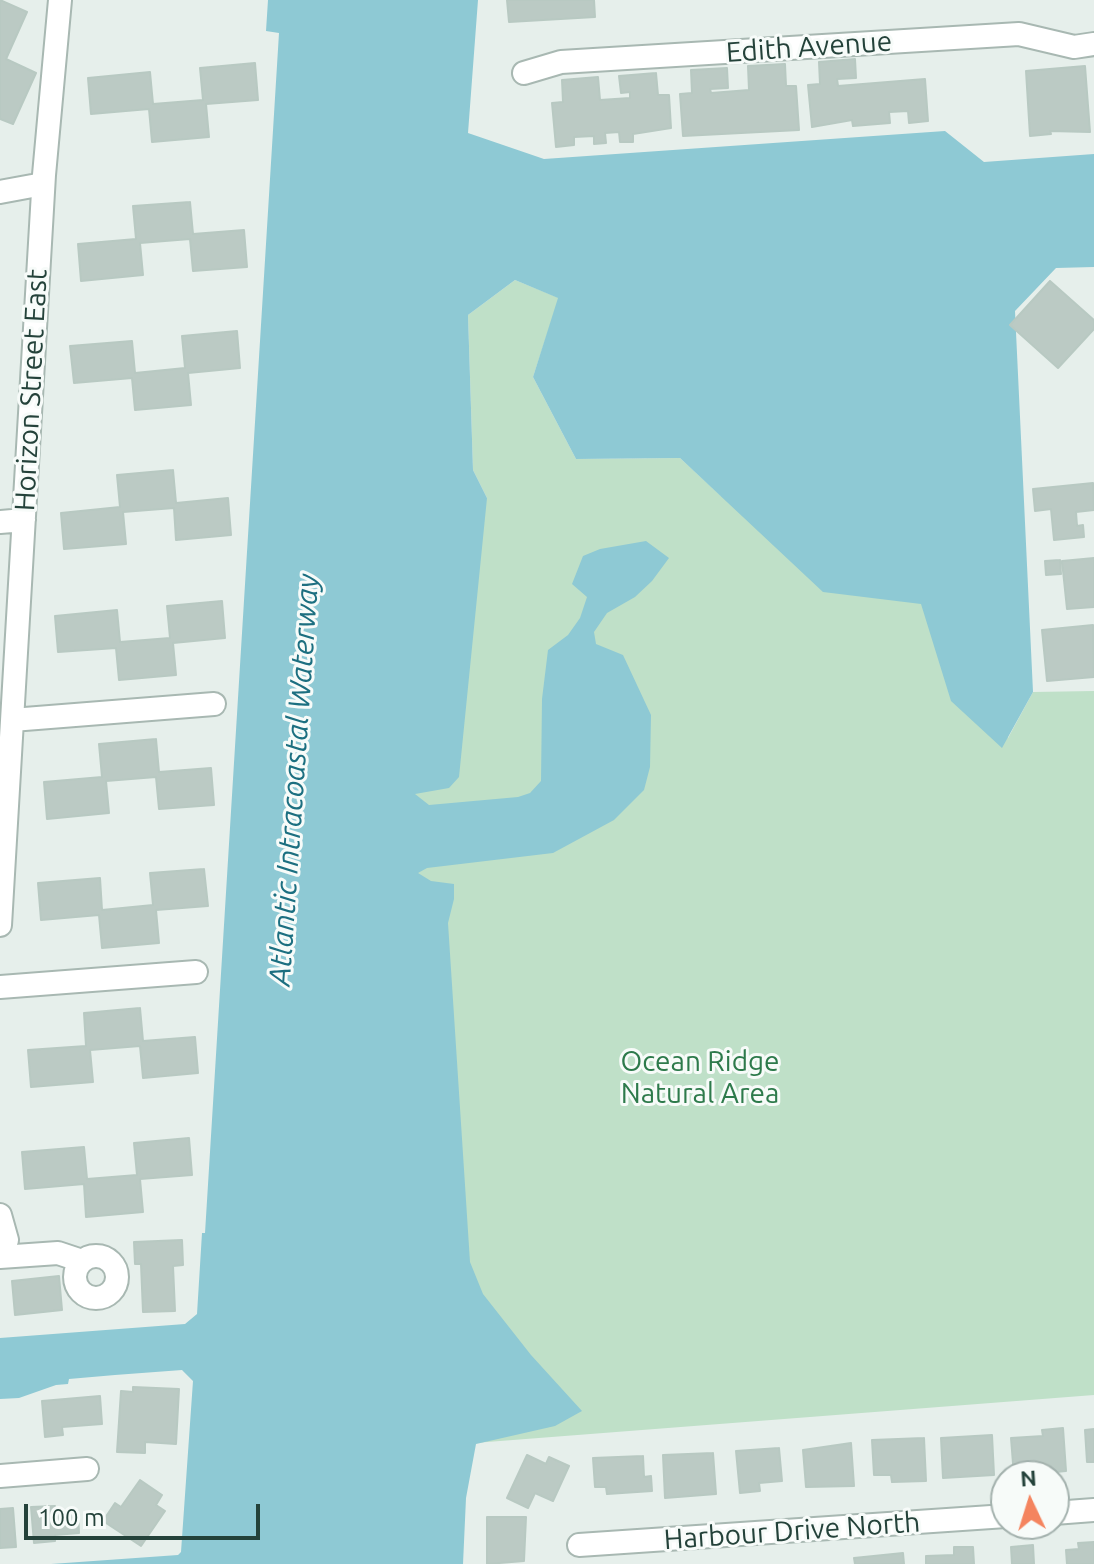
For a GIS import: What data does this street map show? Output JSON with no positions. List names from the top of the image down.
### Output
{
  "streets": {
    "street": ["Edith Avenue", "Horizon Street East", "Harbour Drive North"]
  },
  "water": ["Atlantic Intracoastal Waterway"],
  "parks": ["Ocean Ridge Natural Area"],
  "scale_bar": "100 m",
  "north": "top"
}
